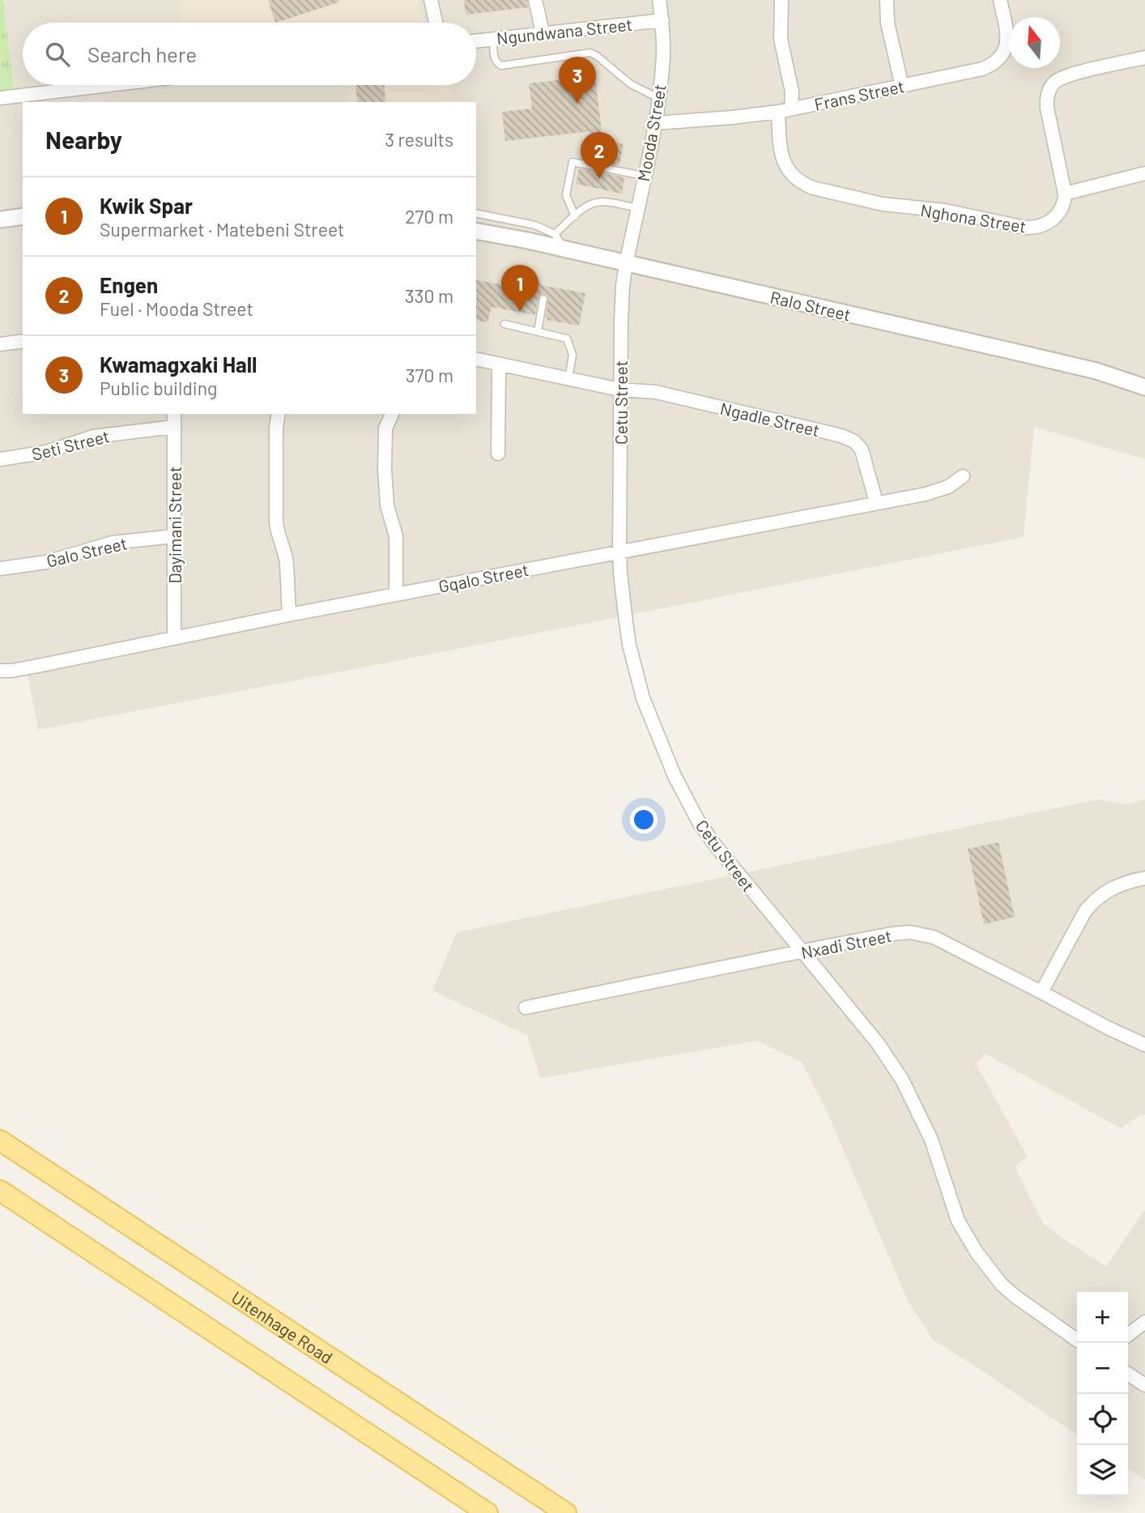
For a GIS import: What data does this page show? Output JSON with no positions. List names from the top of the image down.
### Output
{
  "streets": {
    "main road": ["Uitenhage Road"],
    "street": [
      "Ngundwana Street",
      "Frans Street",
      "Mooda Street",
      "Nghona Street",
      "Ralo Street",
      "Cetu Street",
      "Ngadle Street",
      "Seti Street",
      "Dayimani Street",
      "Galo Street",
      "Gqalo Street",
      "Nxadi Street"
    ]
  },
  "crossings": [
    ["Ngundwana Street", "Mooda Street"],
    ["Frans Street", "Mooda Street"],
    ["Frans Street", "Nghona Street"],
    ["Mooda Street", "Ralo Street"],
    ["Mooda Street", "Cetu Street"],
    ["Ralo Street", "Cetu Street"],
    ["Cetu Street", "Ngadle Street"],
    ["Cetu Street", "Gqalo Street"],
    ["Cetu Street", "Nxadi Street"],
    ["Ngadle Street", "Gqalo Street"],
    ["Seti Street", "Dayimani Street"],
    ["Dayimani Street", "Galo Street"],
    ["Dayimani Street", "Gqalo Street"]
  ],
  "north": "top",
  "page": {
    "search": "Search here",
    "pins": ["3", "2", "1"],
    "heading": ["Nearby", "3 results"],
    "list": [
      {
        "mark": "1",
        "name": "Kwik Spar",
        "note": "Supermarket · Matebeni Street",
        "value": "270 m"
      },
      {
        "mark": "2",
        "name": "Engen",
        "note": "Fuel · Mooda Street",
        "value": "330 m"
      },
      {
        "mark": "3",
        "name": "Kwamagxaki Hall",
        "note": "Public building",
        "value": "370 m"
      }
    ],
    "map_buttons": ["+", "−"]
  }
}
